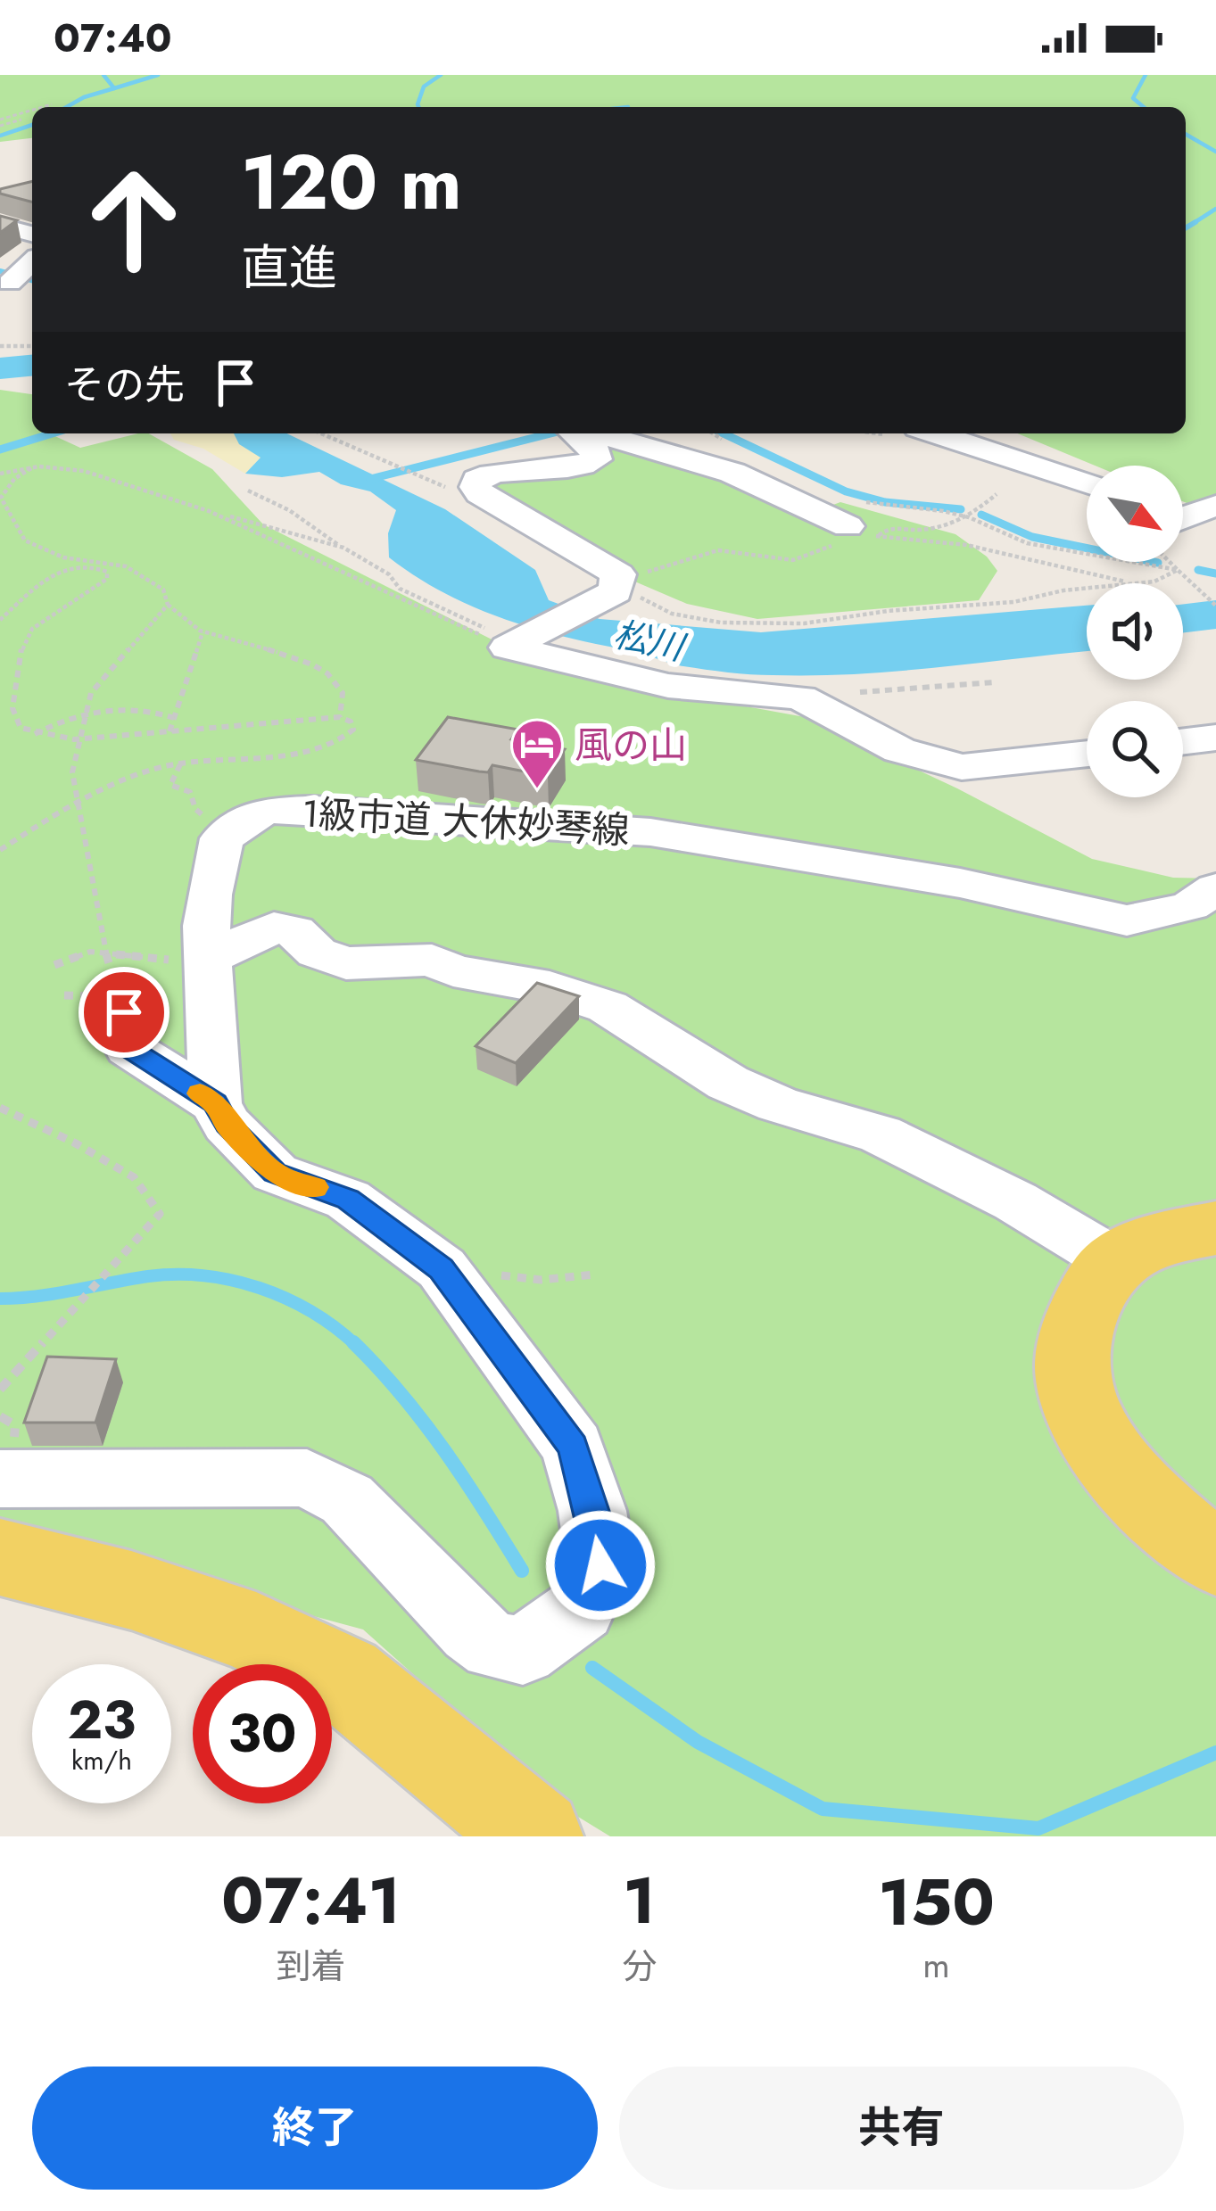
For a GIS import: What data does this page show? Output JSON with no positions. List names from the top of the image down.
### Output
{
  "streets": {
    "street": ["1級市道 大休妙琴線"]
  },
  "water": ["松川"],
  "places": {
    "hotel": ["風の山"]
  },
  "north": "bottom right",
  "page": {
    "status": "07:40",
    "turn": ["120 m", "直進"],
    "then": "その先",
    "speed": "23 km/h",
    "limit": "30",
    "eta": [
      "07:41",
      "到着",
      "1",
      "分",
      "150",
      "m"
    ],
    "buttons": ["終了", "共有"]
  }
}
